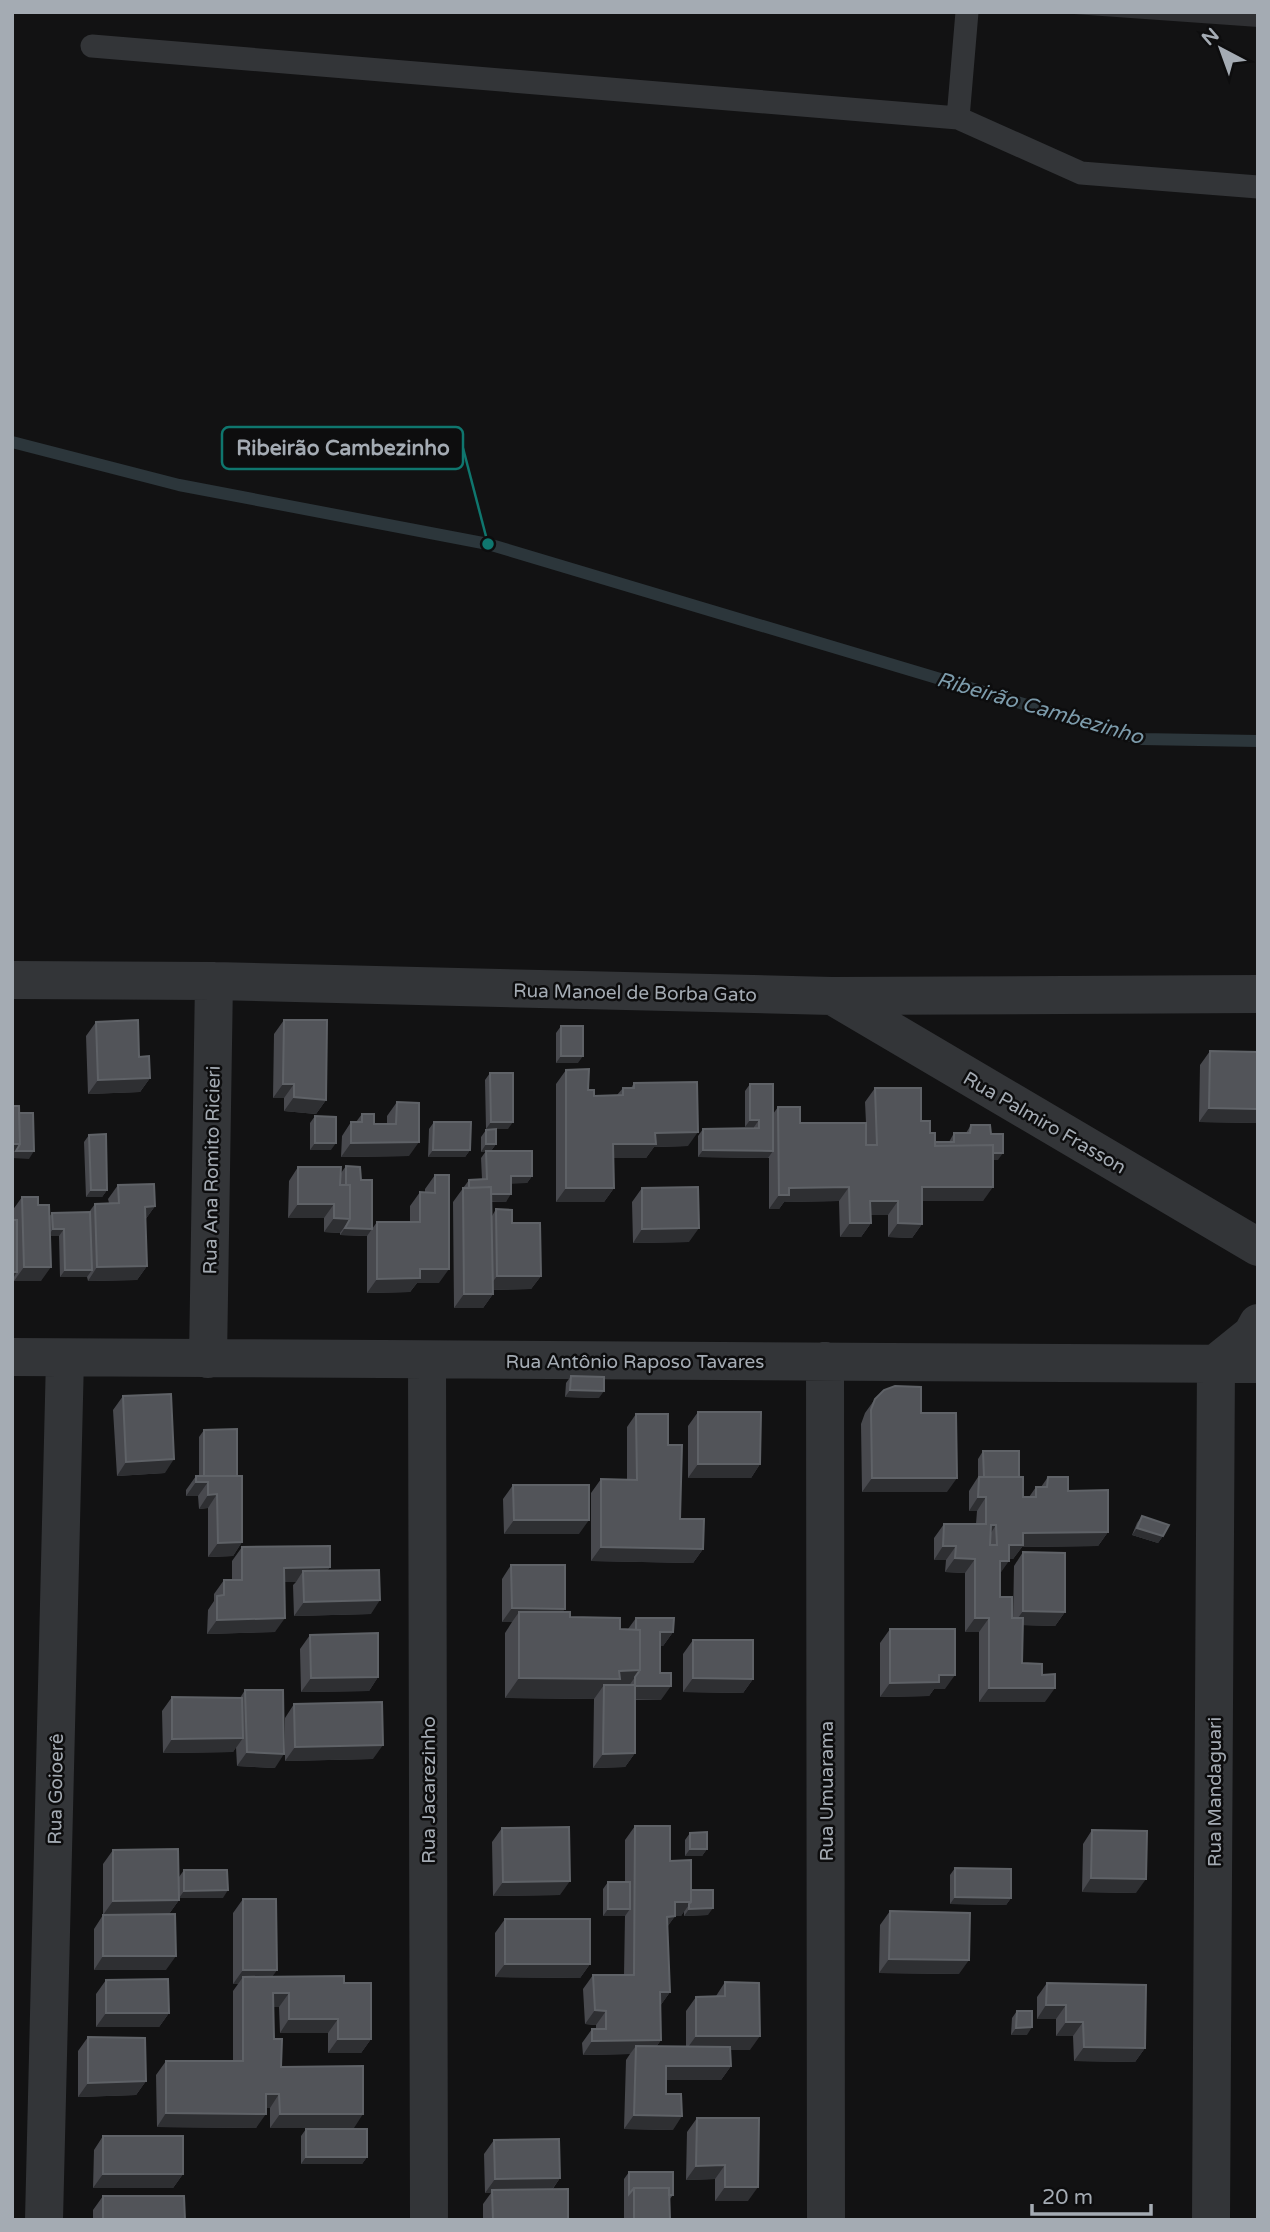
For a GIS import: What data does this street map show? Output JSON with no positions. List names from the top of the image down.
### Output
{
  "streets": {
    "street": [
      "Rua Manoel de Borba Gato",
      "Rua Palmiro Frasson",
      "Rua Ana Romito Ricieri",
      "Rua Antônio Raposo Tavares",
      "Rua Goioerê",
      "Rua Jacarezinho",
      "Rua Umuarama",
      "Rua Mandaguari"
    ]
  },
  "crossings": [
    ["Rua Manoel de Borba Gato", "Rua Palmiro Frasson"],
    ["Rua Manoel de Borba Gato", "Rua Ana Romito Ricieri"],
    ["Rua Ana Romito Ricieri", "Rua Antônio Raposo Tavares"],
    ["Rua Antônio Raposo Tavares", "Rua Goioerê"],
    ["Rua Antônio Raposo Tavares", "Rua Jacarezinho"],
    ["Rua Antônio Raposo Tavares", "Rua Umuarama"],
    ["Rua Antônio Raposo Tavares", "Rua Mandaguari"]
  ],
  "water": ["Ribeirão Cambezinho"],
  "places": ["Ribeirão Cambezinho"],
  "scale_bar": "20 m",
  "north": "top left"
}
